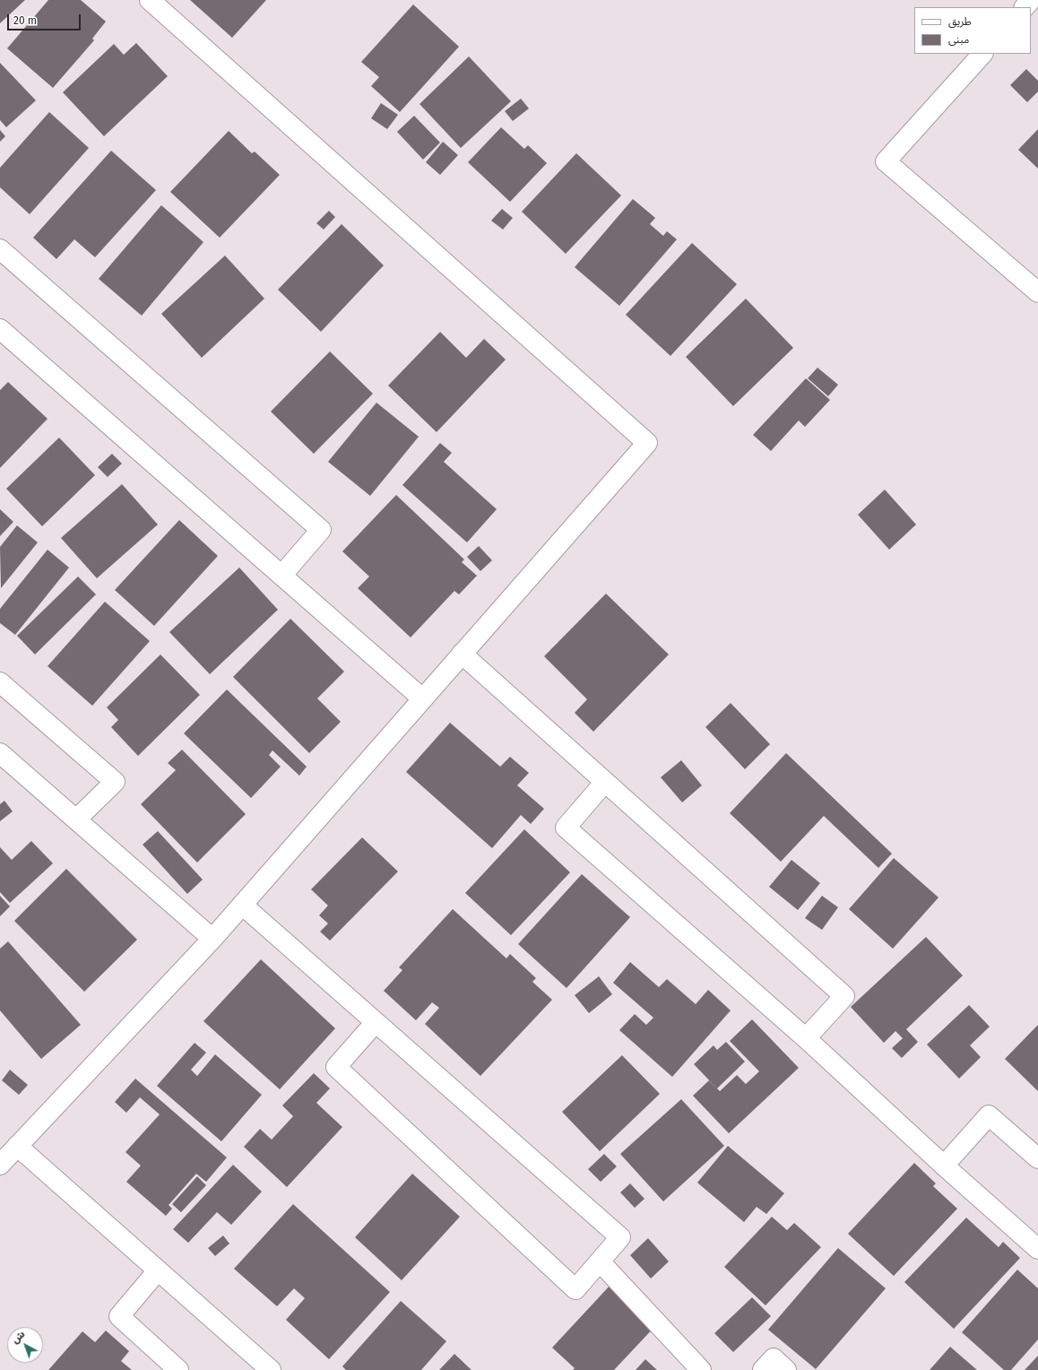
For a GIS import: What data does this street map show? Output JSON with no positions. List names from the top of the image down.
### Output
{
  "legend": ["طريق", "مبنى"],
  "scale_bar": "20 m",
  "north": "top left"
}
